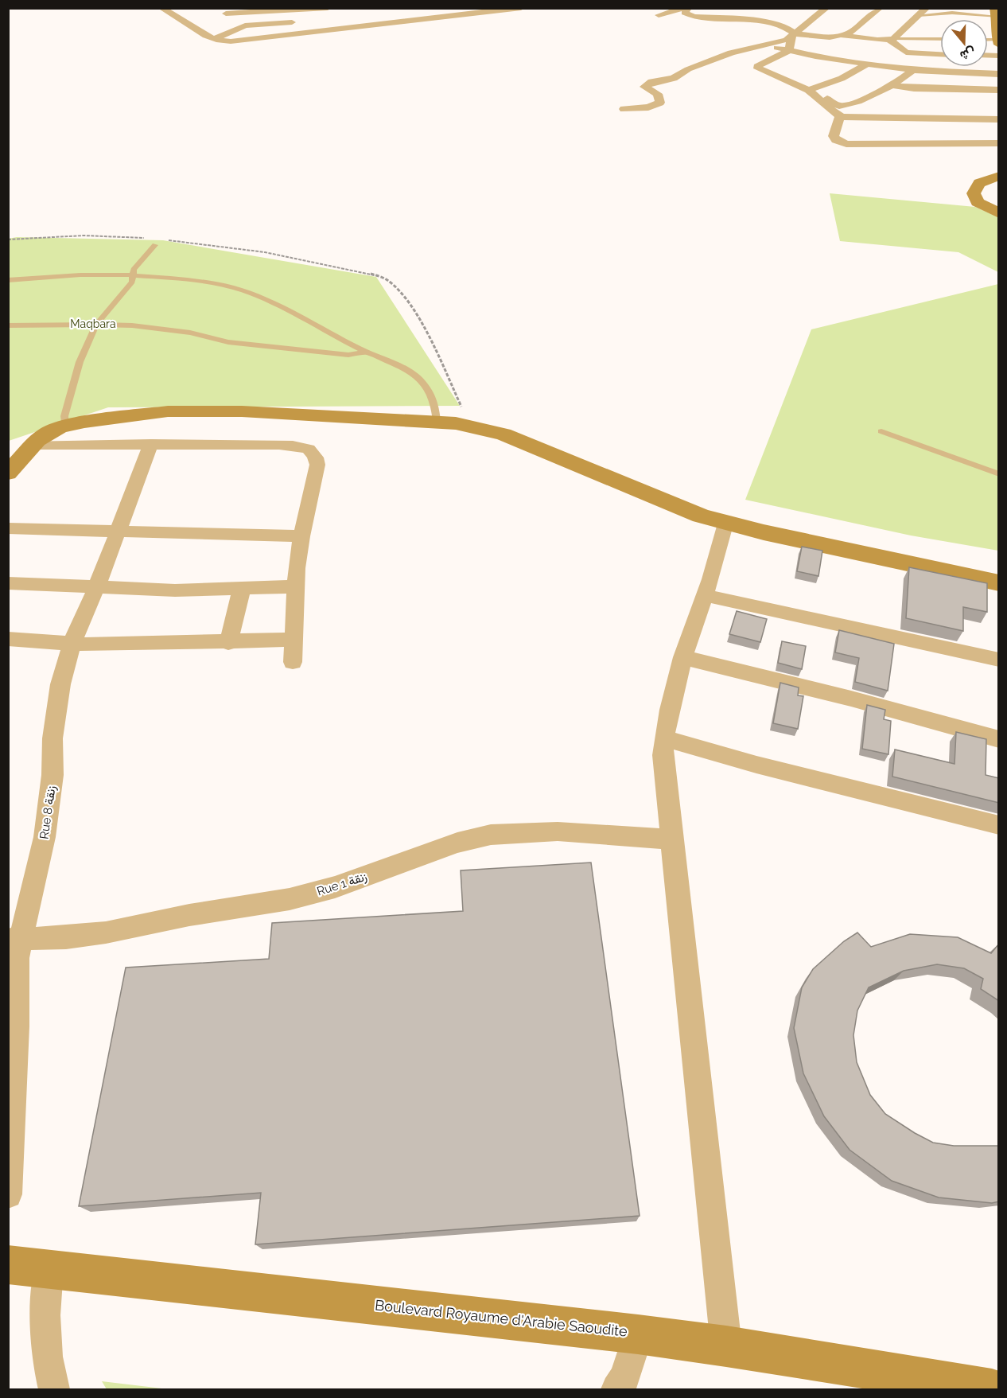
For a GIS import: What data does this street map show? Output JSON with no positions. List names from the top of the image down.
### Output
{
  "streets": {
    "street": ["Rue 8 زنقة", "Rue 1 زنقة", "Boulevard Royaume d'Arabie Saoudite"]
  },
  "crossings": [
    ["Rue 8 زنقة", "Rue 1 زنقة"]
  ],
  "parks": ["Maqbara"],
  "north": "bottom"
}
